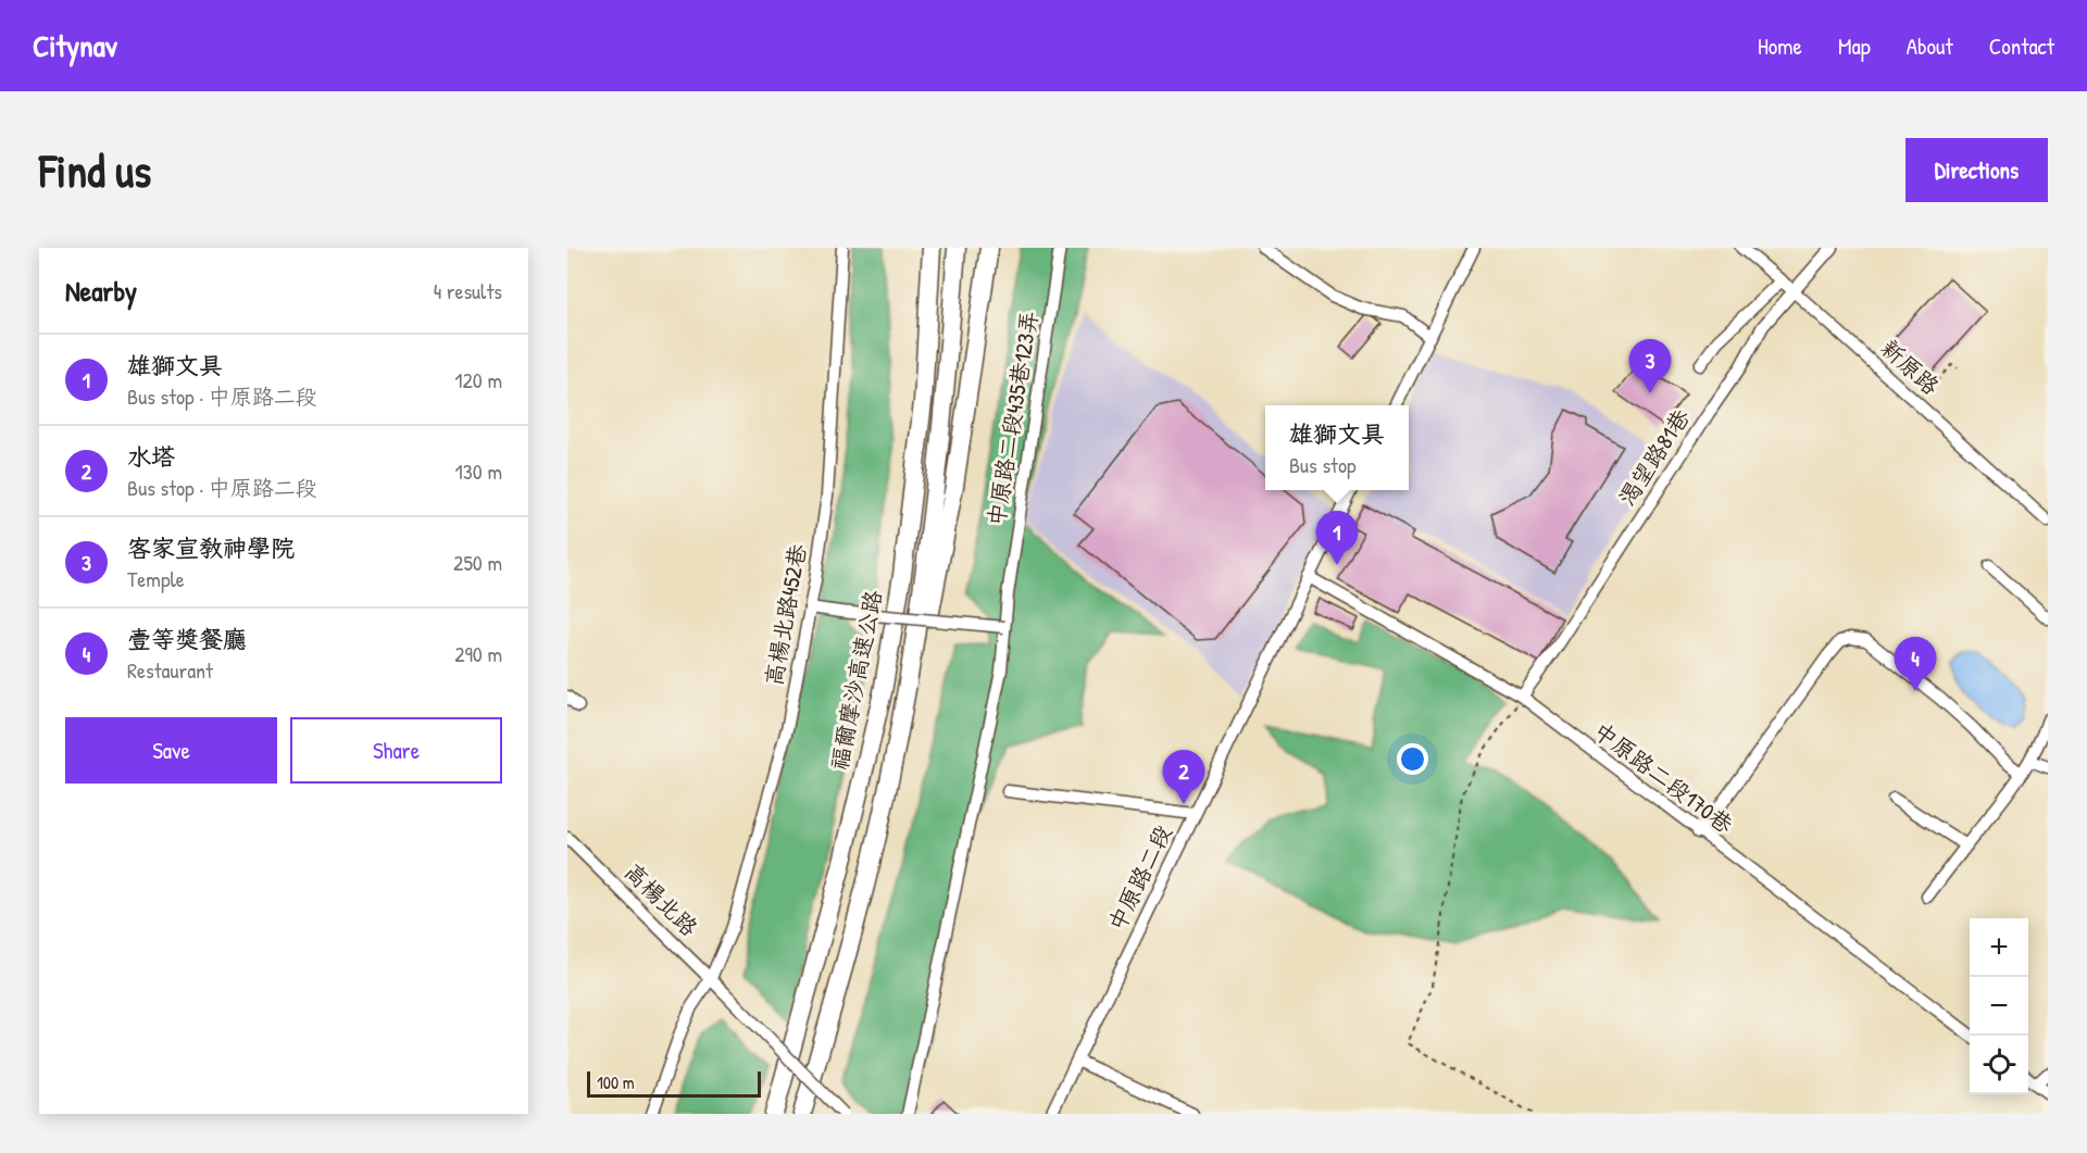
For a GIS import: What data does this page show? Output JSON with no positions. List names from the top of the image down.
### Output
{
  "streets": {
    "highway": ["福爾摩沙高速公路"],
    "street": [
      "新原路",
      "中原路二段435巷123弄",
      "渴望路81巷",
      "高楊北路452巷",
      "中原路二段170巷",
      "中原路二段",
      "高楊北路"
    ]
  },
  "crossings": [
    ["新原路", "渴望路81巷"],
    ["渴望路81巷", "中原路二段170巷"],
    ["高楊北路452巷", "高楊北路"],
    ["中原路二段170巷", "中原路二段"]
  ],
  "scale_bar": "100 m",
  "page": {
    "header": "Citynav",
    "nav": [
      "Home",
      "Map",
      "About",
      "Contact"
    ],
    "buttons": [
      "Directions",
      ["Save", "Share"]
    ],
    "title": "Find us",
    "heading": ["Nearby", "4 results"],
    "list": [
      {
        "mark": "1",
        "name": "雄獅文具",
        "note": "Bus stop · 中原路二段",
        "value": "120 m"
      },
      {
        "mark": "2",
        "name": "水塔",
        "note": "Bus stop · 中原路二段",
        "value": "130 m"
      },
      {
        "mark": "3",
        "name": "客家宣教神學院",
        "note": "Temple",
        "value": "250 m"
      },
      {
        "mark": "4",
        "name": "壹等獎餐廳",
        "note": "Restaurant",
        "value": "290 m"
      }
    ],
    "pins": [
      "3",
      "1",
      "4",
      "2"
    ],
    "popup": ["雄獅文具", "Bus stop"],
    "map_buttons": ["+", "−"],
    "scale": "100 m"
  }
}
